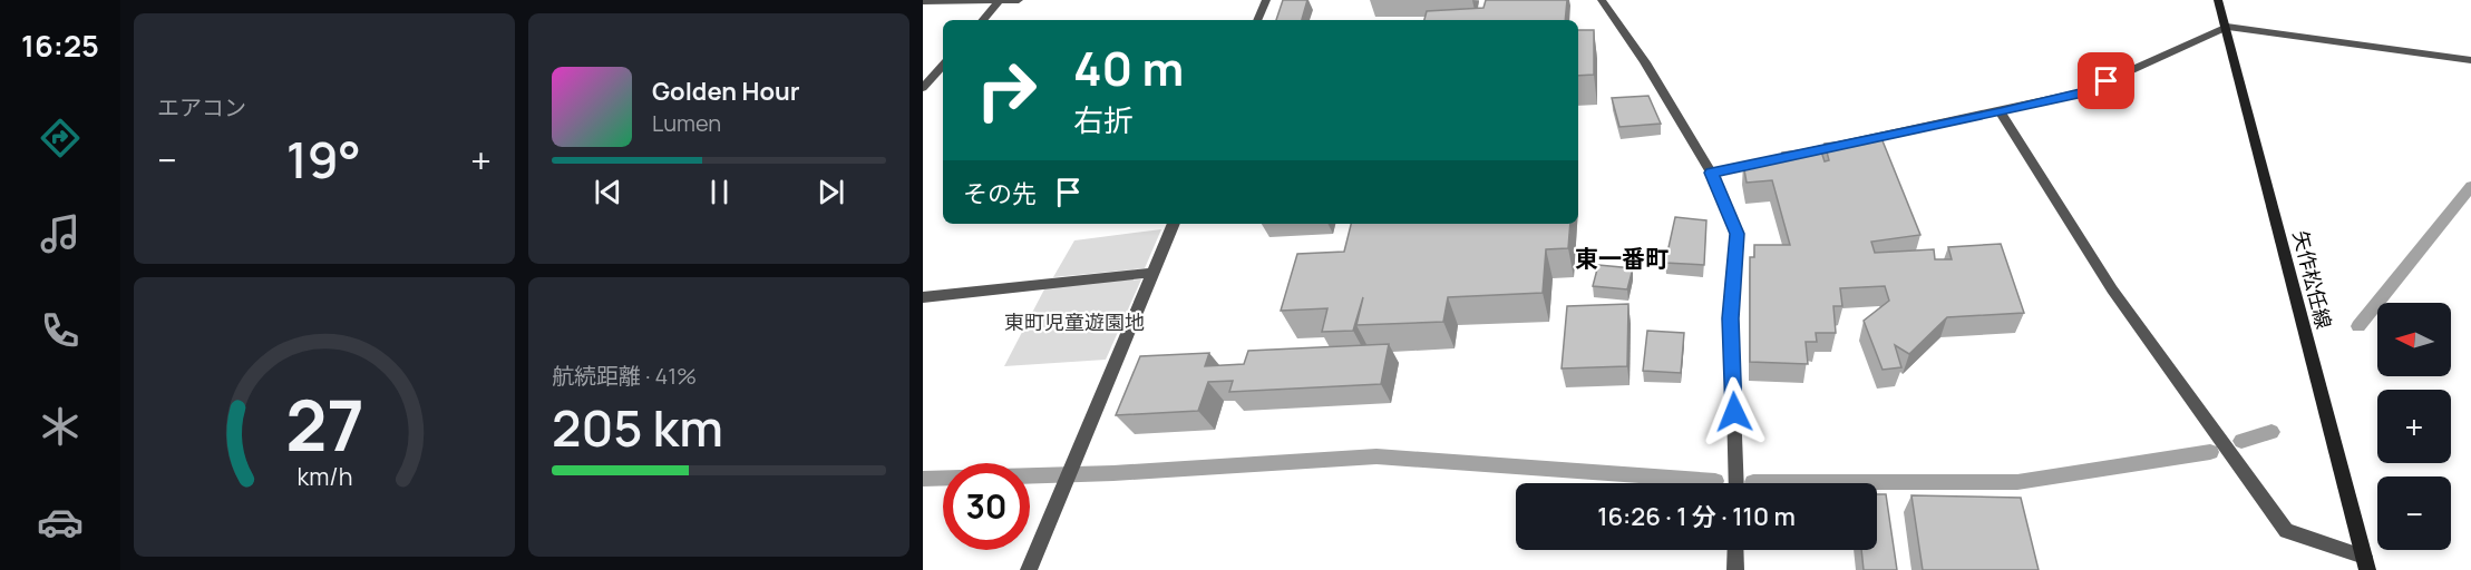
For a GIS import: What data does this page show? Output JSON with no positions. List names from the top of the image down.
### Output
{
  "streets": {
    "main road": ["矢作松任線"]
  },
  "districts": ["東一番町"],
  "parks": ["東町児童遊園地"],
  "north": "left",
  "page": {
    "tabs": "16:25",
    "tile": [
      "エアコン",
      ["航続距離 · 41%", "205 km"]
    ],
    "turn": ["40 m", "右折"],
    "song": ["Golden Hour", "Lumen"],
    "heat": ["−", "19°", "+"],
    "then": "その先",
    "map_buttons": ["+", "−"],
    "limit": "30",
    "trip": "16:26 · 1 分 · 110 m",
    "gauge": ["27", "km/h"]
  }
}
